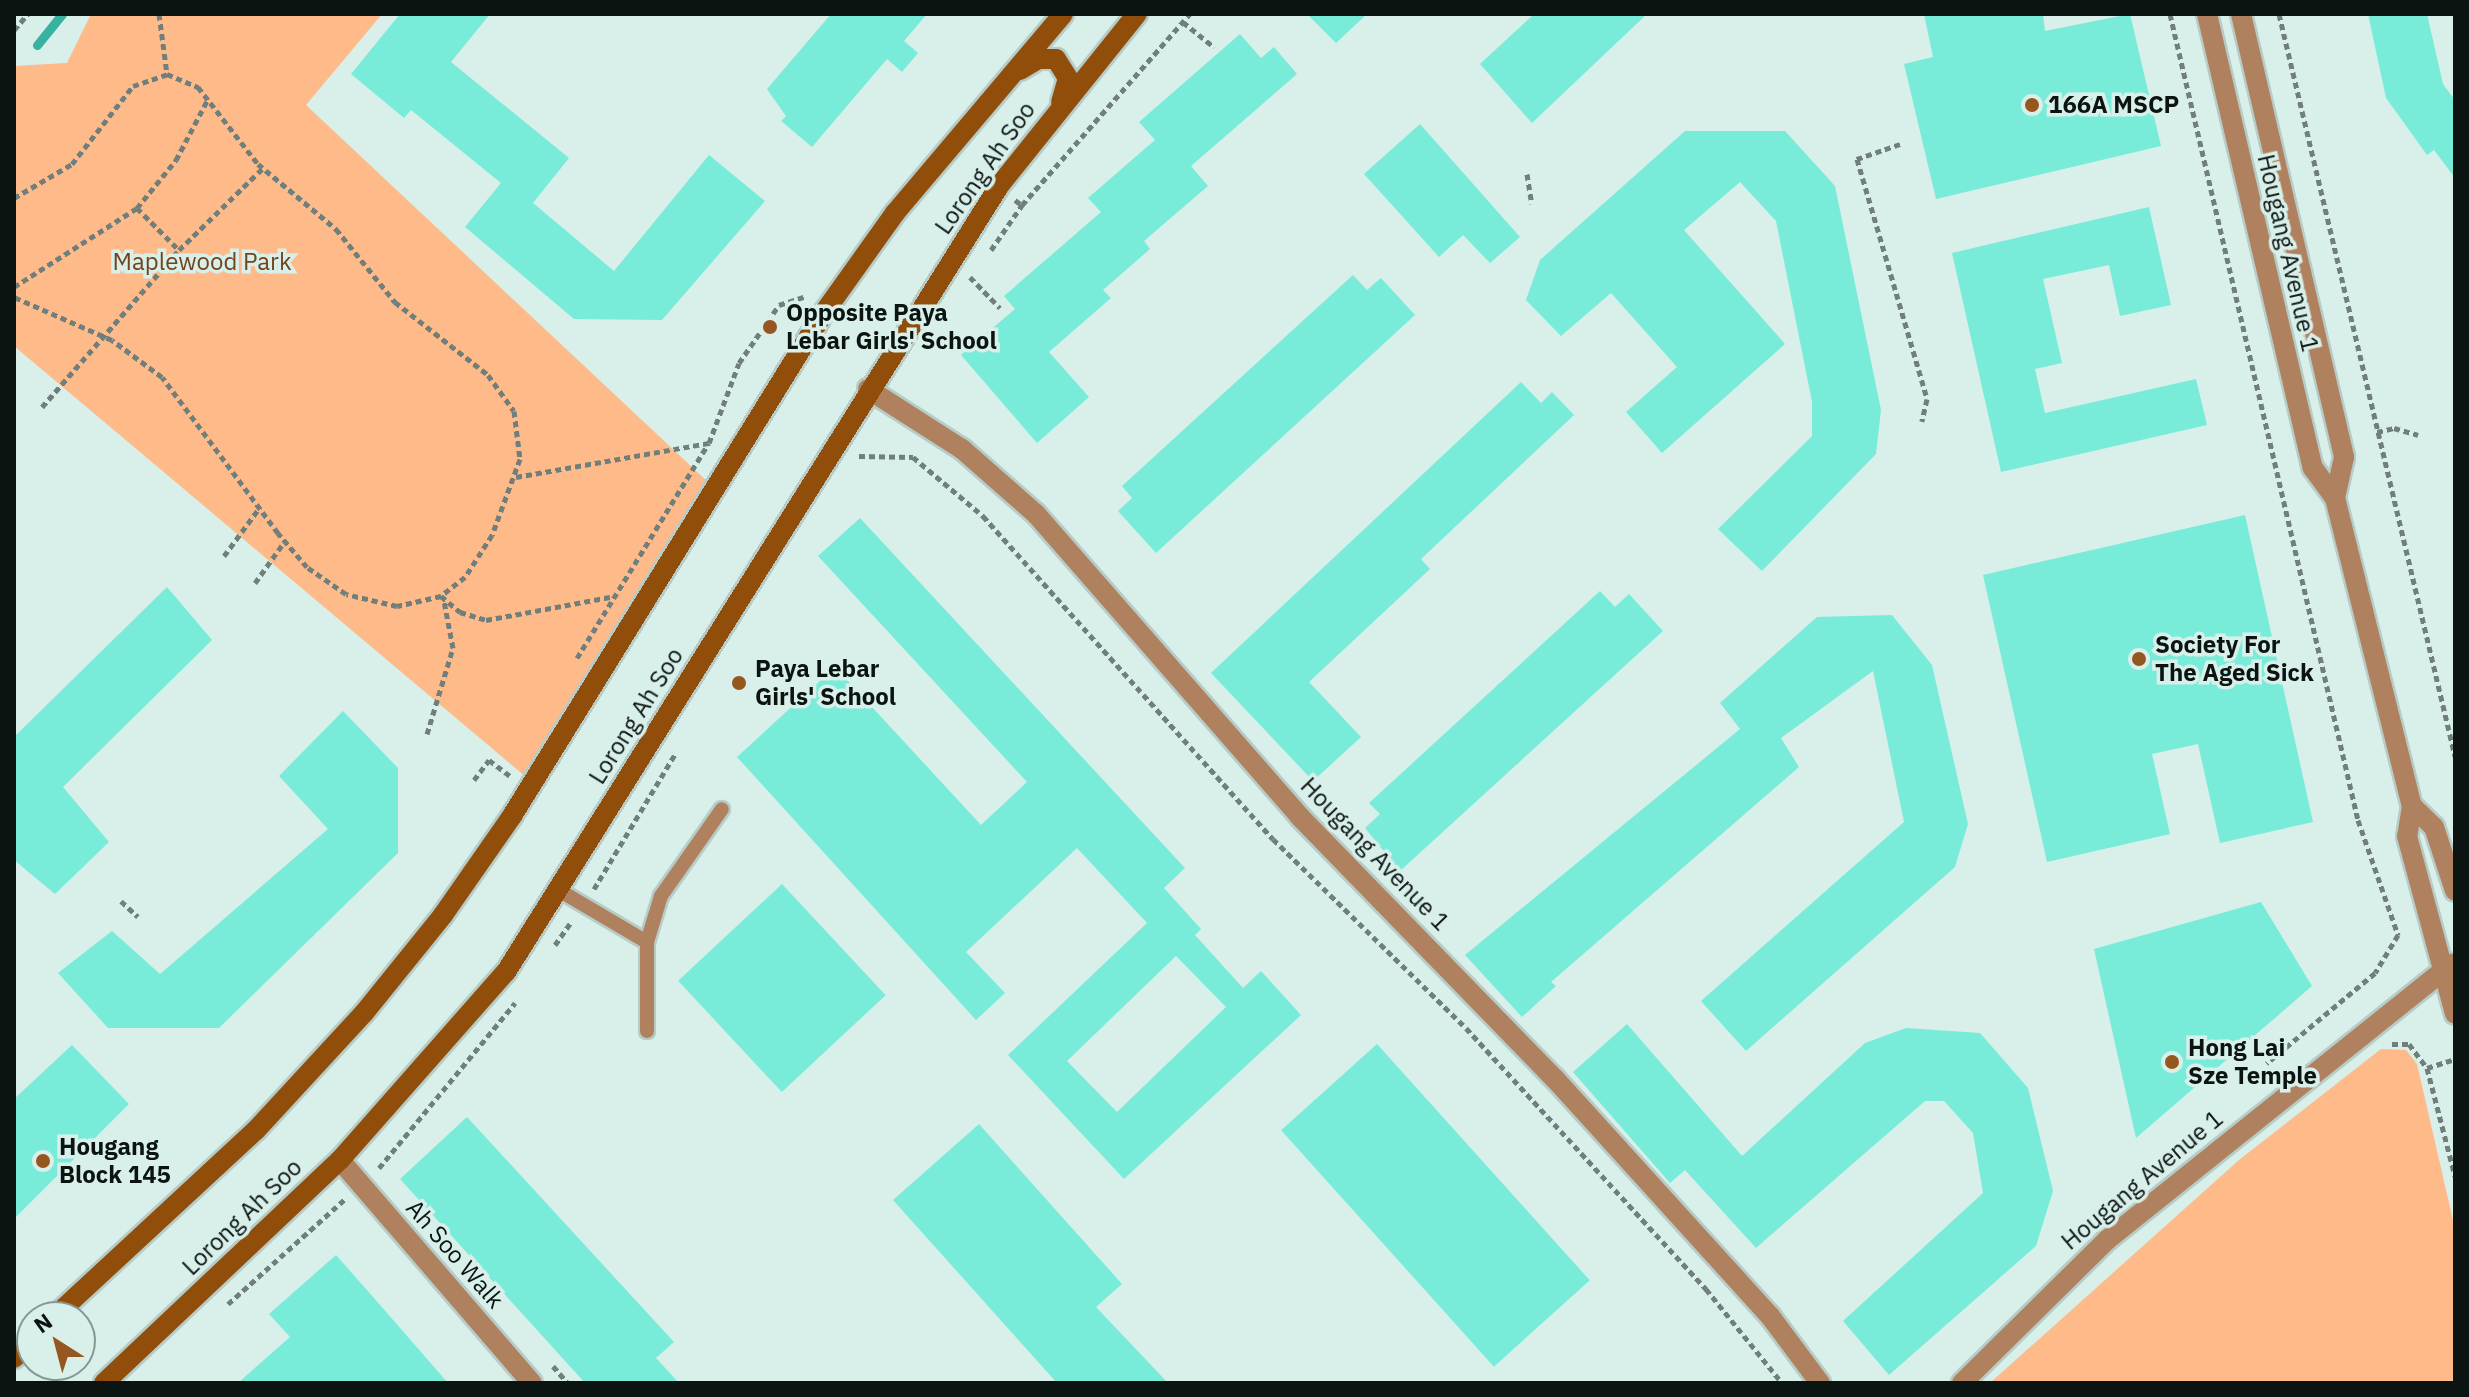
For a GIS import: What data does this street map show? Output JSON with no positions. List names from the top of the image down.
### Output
{
  "streets": {
    "main road": ["Lorong Ah Soo"],
    "street": ["Hougang Avenue 1", "Ah Soo Walk"]
  },
  "crossings": [
    ["Lorong Ah Soo", "Hougang Avenue 1"],
    ["Lorong Ah Soo", "Ah Soo Walk"]
  ],
  "parks": ["Maplewood Park"],
  "places": [
    "166A MSCP",
    "Opposite Paya Lebar Girls' School",
    "Society For The Aged Sick",
    "Paya Lebar Girls' School",
    "Hong Lai Sze Temple",
    "Hougang Block 145"
  ],
  "north": "top left"
}
